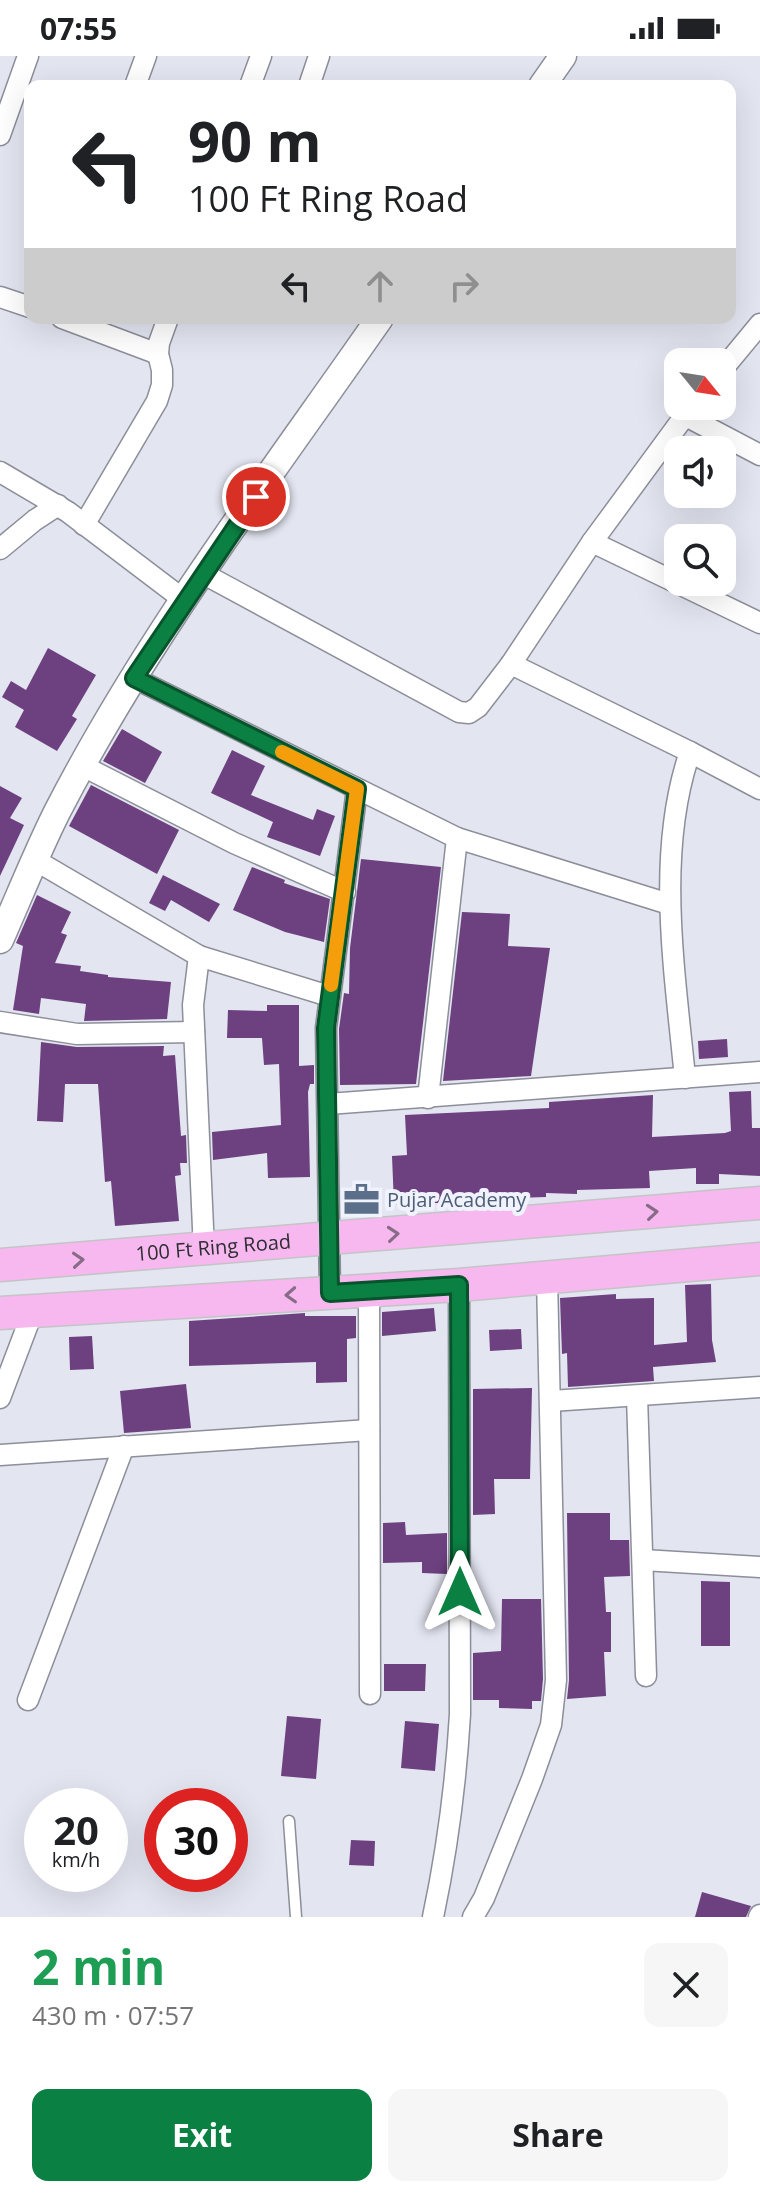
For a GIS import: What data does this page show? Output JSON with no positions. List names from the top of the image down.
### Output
{
  "streets": {
    "main road": ["100 Ft Ring Road"]
  },
  "places": {
    "office": ["Pujar Academy"]
  },
  "north": "bottom right",
  "page": {
    "status": "07:55",
    "turn": ["90 m", "100 Ft Ring Road"],
    "speed": "20 km/h",
    "limit": "30",
    "heading": ["2 min", "430 m · 07:57"],
    "buttons": ["Exit", "Share"]
  }
}
